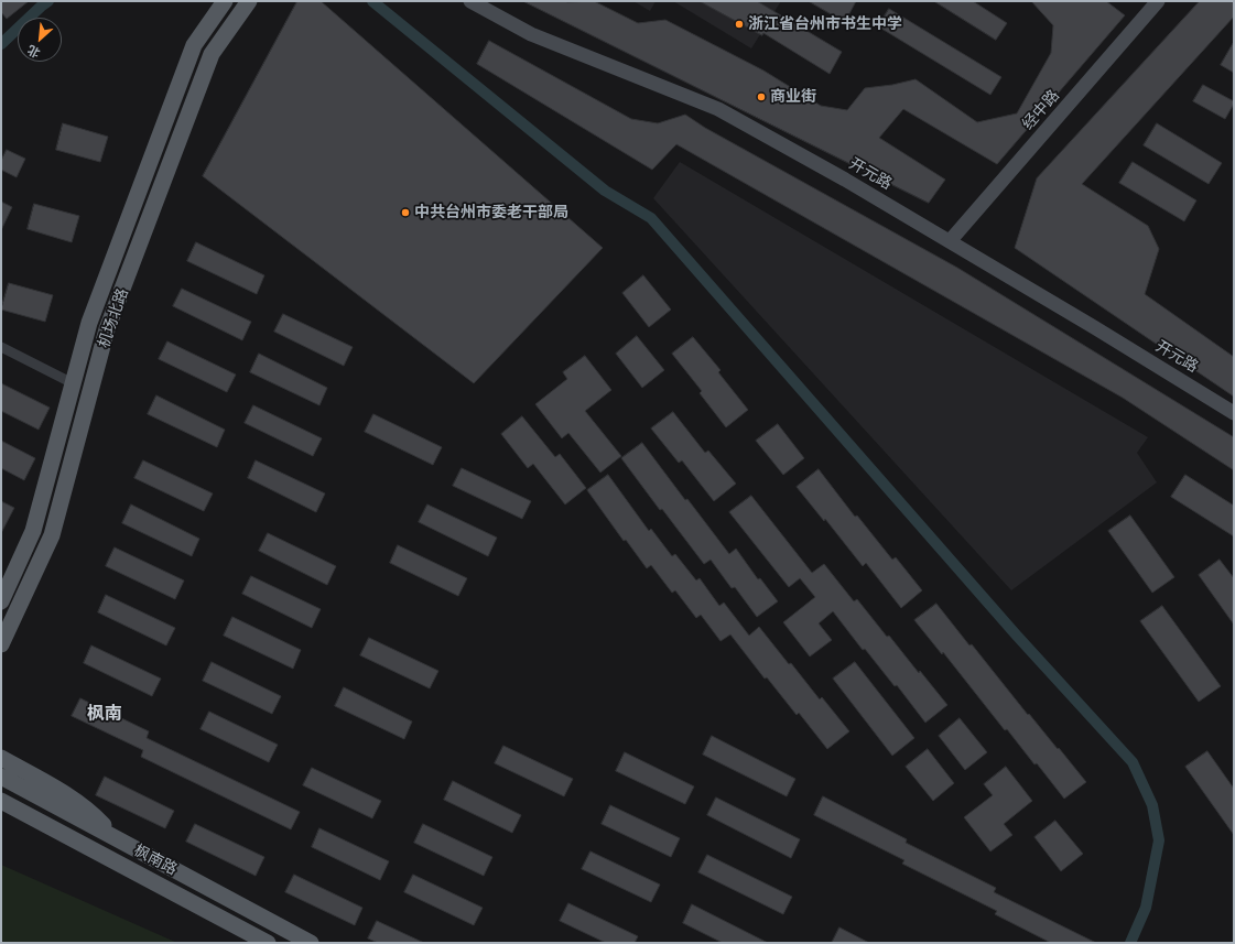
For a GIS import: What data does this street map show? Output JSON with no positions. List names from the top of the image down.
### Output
{
  "streets": {
    "main road": [
      "经中路",
      "开元路",
      "机场北路",
      "枫南路"
    ]
  },
  "crossings": [
    ["经中路", "开元路"]
  ],
  "districts": ["枫南"],
  "places": ["浙江省台州市书生中学", "商业街", "中共台州市委老干部局"],
  "north": "bottom left"
}
